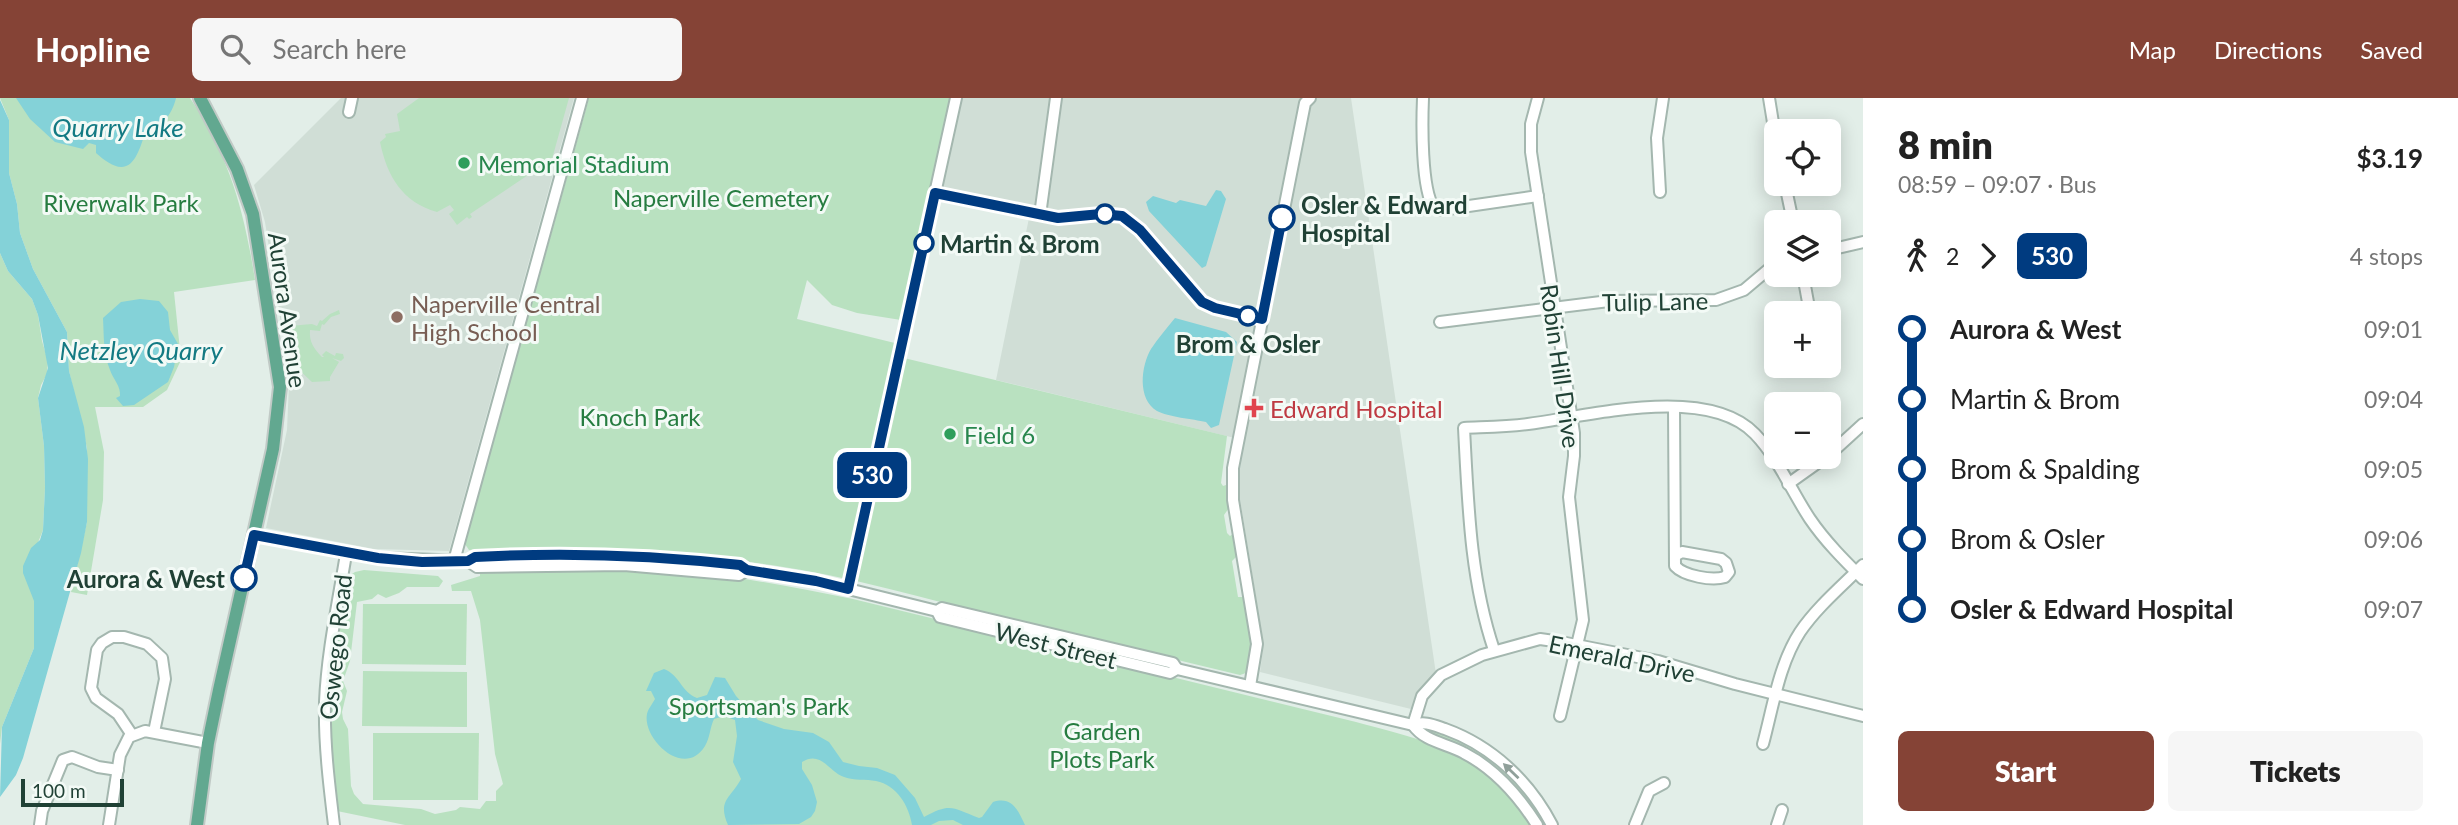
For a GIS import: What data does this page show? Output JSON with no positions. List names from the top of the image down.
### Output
{
  "streets": {
    "main road": ["Aurora Avenue"],
    "street": [
      "Tulip Lane",
      "Robin Hill Drive",
      "West Street",
      "Oswego Road",
      "Emerald Drive"
    ]
  },
  "crossings": [
    ["Tulip Lane", "Robin Hill Drive"],
    ["Aurora Avenue", "West Street"],
    ["Robin Hill Drive", "Emerald Drive"],
    ["West Street", "Oswego Road"],
    ["West Street", "Emerald Drive"]
  ],
  "water": ["Quarry Lake", "Netzley Quarry"],
  "parks": [
    "Naperville Cemetery",
    "Riverwalk Park",
    "Knoch Park",
    "Sportsman's Park",
    "Garden Plots Park"
  ],
  "places": {
    "other": [
      "Memorial Stadium",
      "Osler & Edward Hospital",
      "Martin & Brom",
      "Brom & Osler",
      "Naperville Central High School",
      "Field 6",
      "Aurora & West"
    ],
    "health": ["Edward Hospital"]
  },
  "lines": ["bus line 530"],
  "scale_bar": "100 m",
  "page": {
    "header": "Hopline",
    "search": "Search here",
    "nav": ["Map", "Directions", "Saved"],
    "on_map": "530",
    "heading": ["8 min", "08:59 – 09:07 · Bus", "$3.19"],
    "map_buttons": ["+", "−"],
    "legs": ["2", "530", "4 stops"],
    "list": [
      {
        "name": "Aurora & West",
        "value": "09:01"
      },
      {
        "name": "Martin & Brom",
        "value": "09:04"
      },
      {
        "name": "Brom & Spalding",
        "value": "09:05"
      },
      {
        "name": "Brom & Osler",
        "value": "09:06"
      },
      {
        "name": "Osler & Edward Hospital",
        "value": "09:07"
      }
    ],
    "buttons": ["Start", "Tickets"],
    "scale": "100 m"
  }
}
